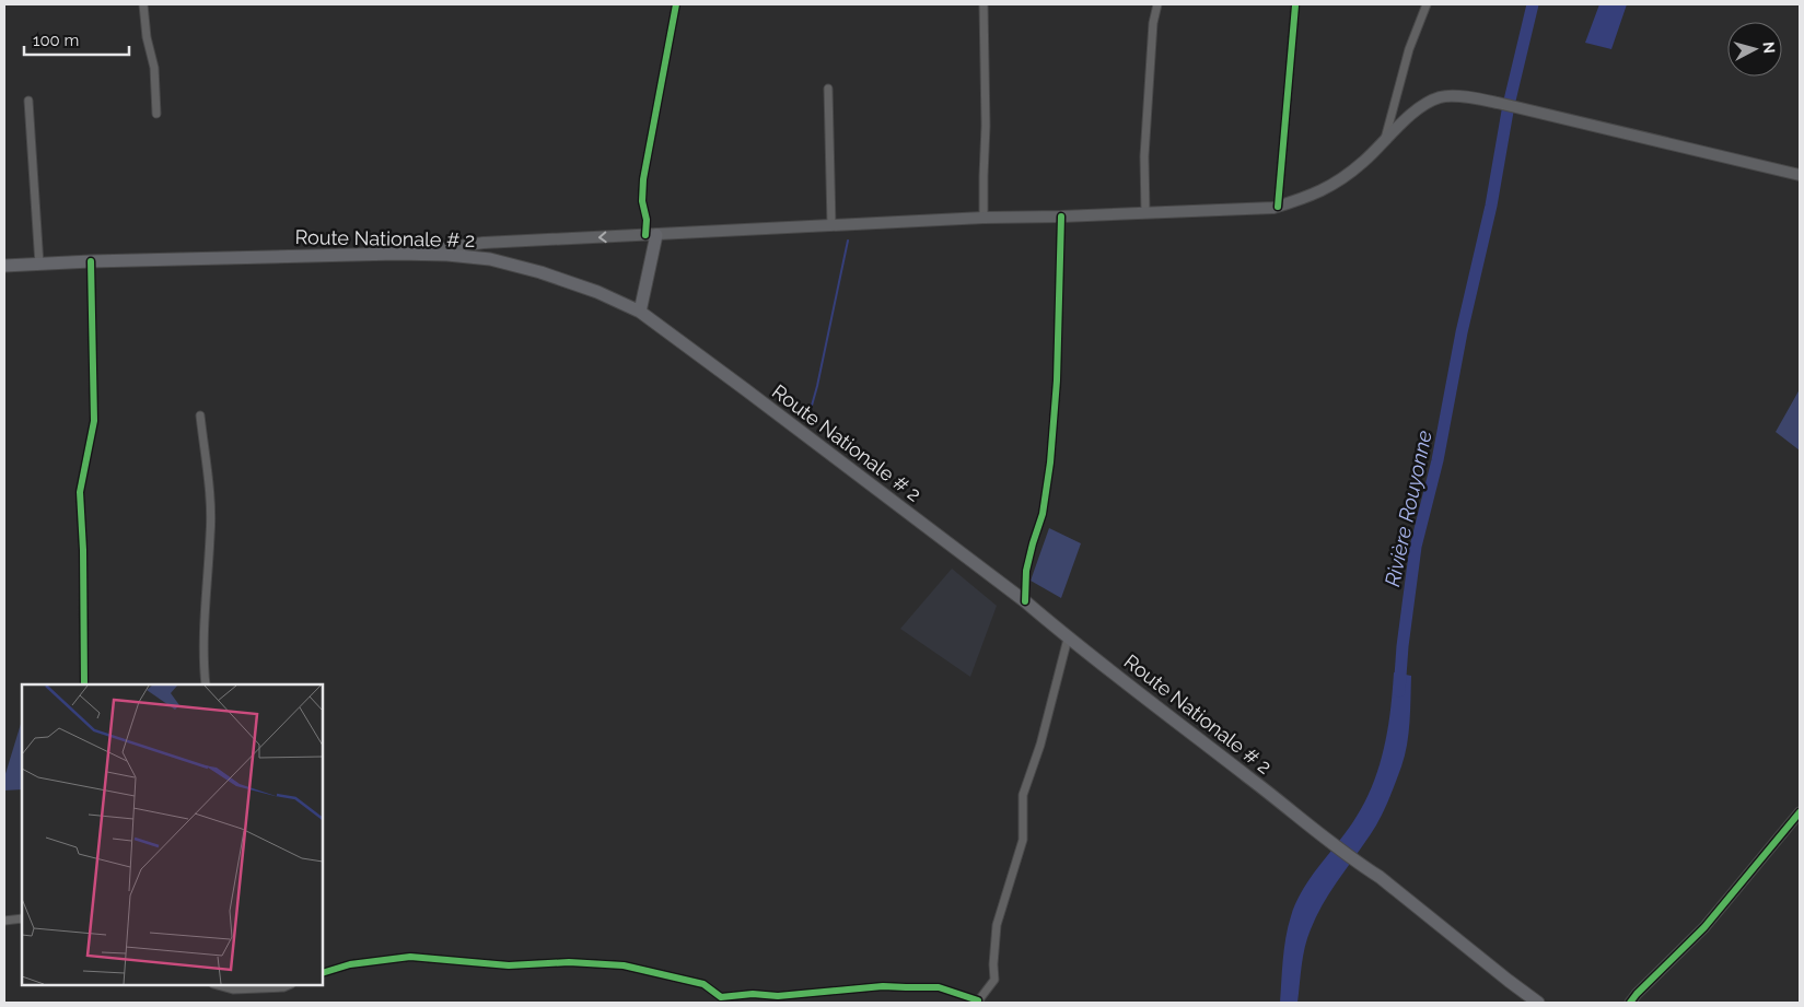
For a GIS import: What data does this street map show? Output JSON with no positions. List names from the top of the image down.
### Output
{
  "streets": {
    "main road": ["Route Nationale # 2"]
  },
  "water": ["Rivière Rouyonne"],
  "scale_bar": "100 m",
  "north": "right"
}
